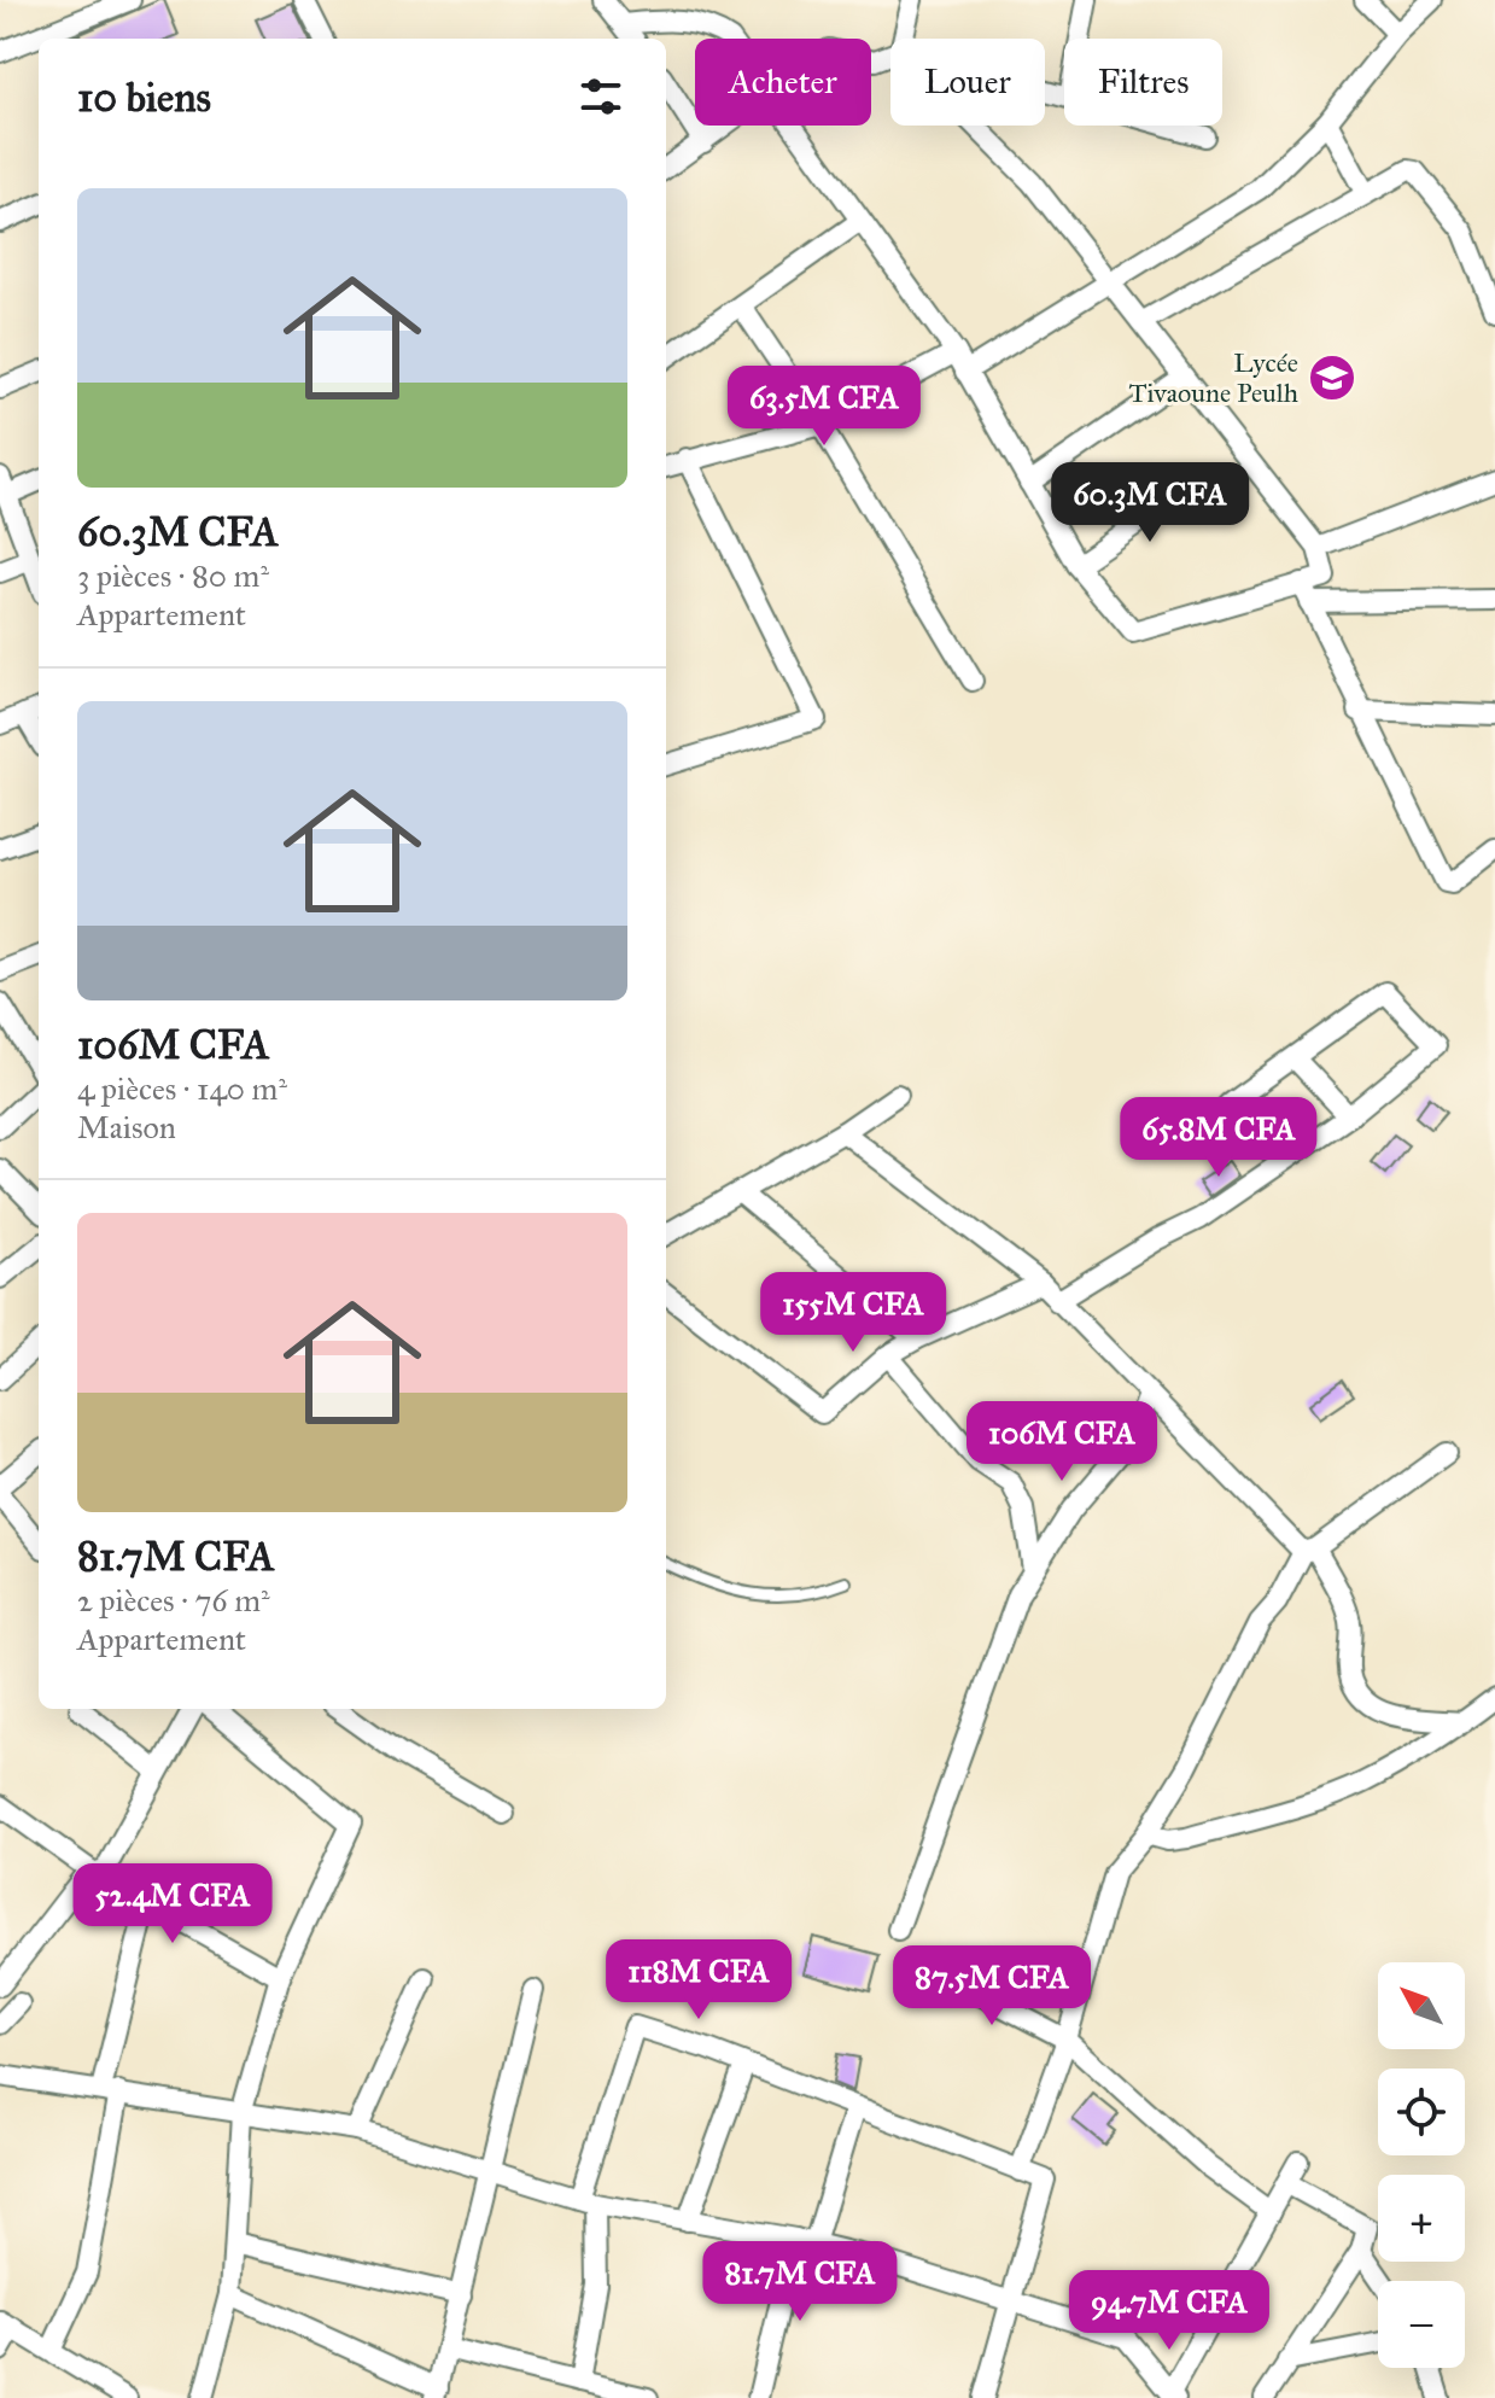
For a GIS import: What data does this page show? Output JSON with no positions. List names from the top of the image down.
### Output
{
  "places": {
    "school or university": ["Lycée Tivaoune Peulh"]
  },
  "north": "top left",
  "page": {
    "chip": ["Acheter", "Louer", "Filtres"],
    "heading": "10 biens",
    "list": [
      {
        "name": "60.3M CFA",
        "note": "3 pièces · 80 m² · Appartement"
      },
      {
        "name": "106M CFA",
        "note": "4 pièces · 140 m² · Maison"
      },
      {
        "name": "81.7M CFA",
        "note": "2 pièces · 76 m² · Appartement"
      }
    ],
    "price": [
      "63.5M CFA",
      "60.3M CFA",
      "65.8M CFA",
      "155M CFA",
      "106M CFA",
      "52.4M CFA",
      "118M CFA",
      "87.5M CFA",
      "81.7M CFA",
      "94.7M CFA"
    ],
    "map_buttons": ["+", "−"]
  }
}
